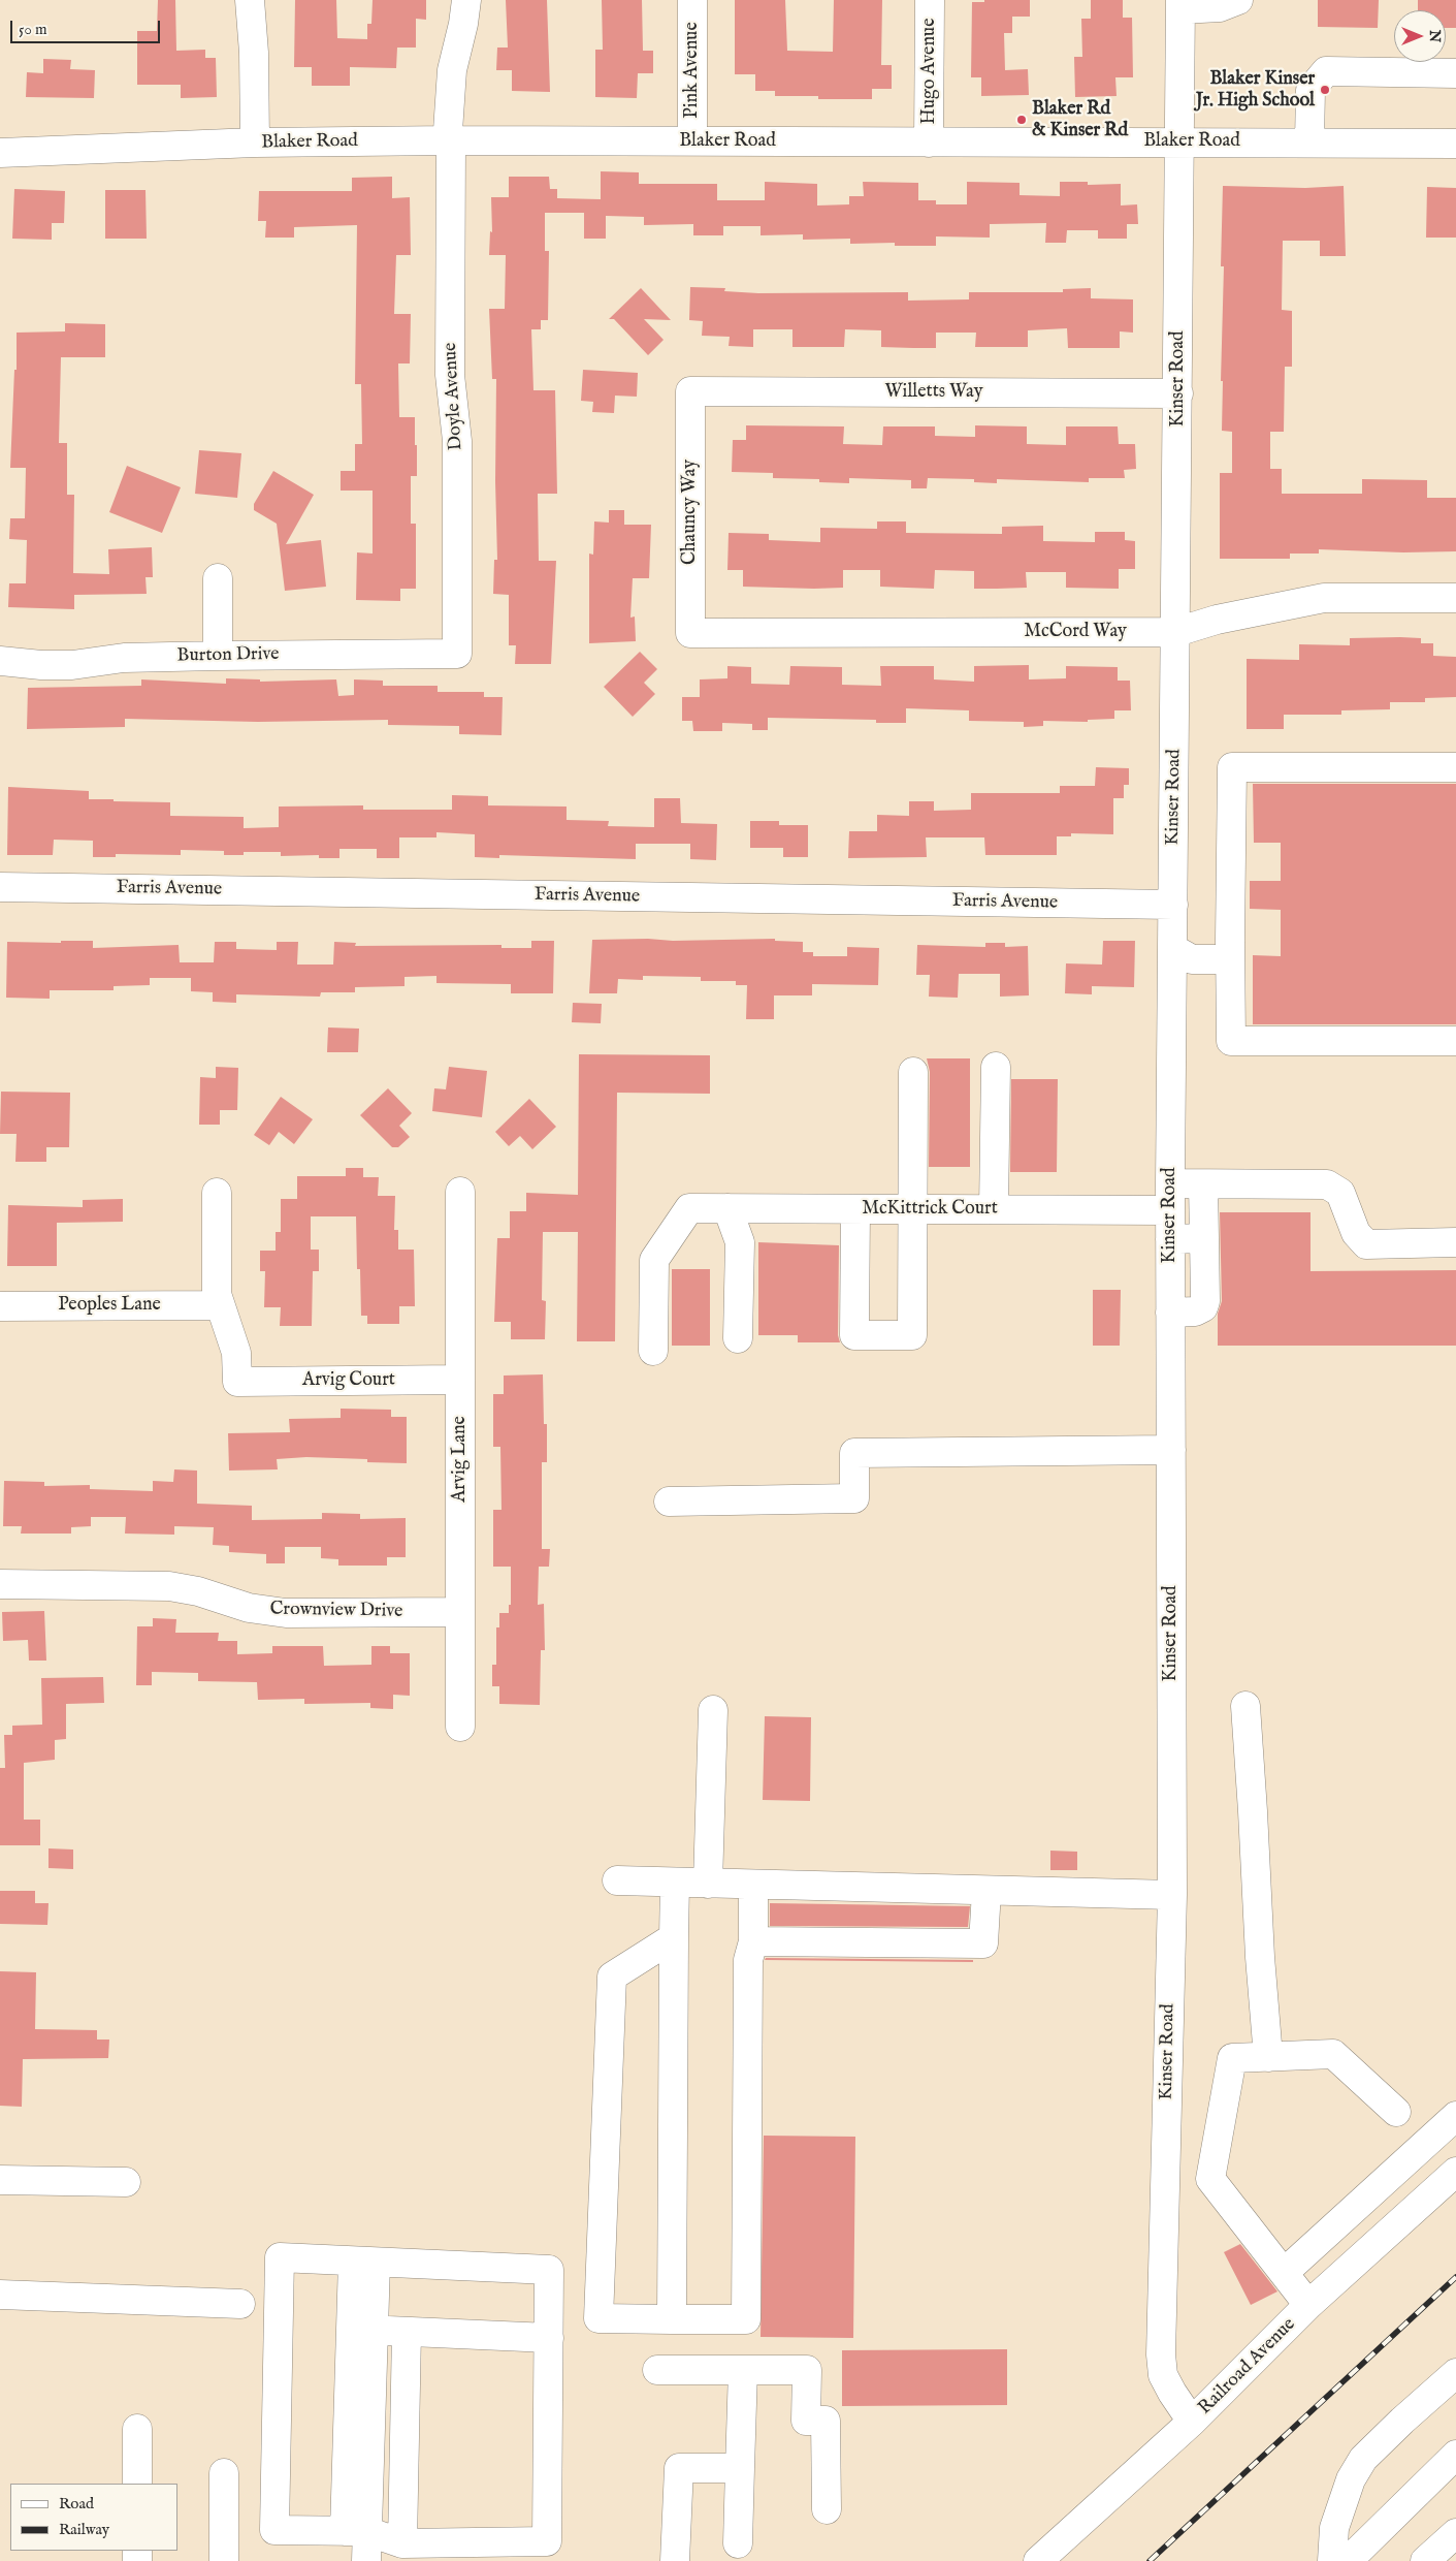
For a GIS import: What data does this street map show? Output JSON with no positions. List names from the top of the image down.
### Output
{
  "streets": {
    "main road": [
      "Pink Avenue",
      "Hugo Avenue",
      "Blaker Road",
      "Kinser Road",
      "Willetts Way",
      "Doyle Avenue",
      "Chauncy Way",
      "McCord Way",
      "Burton Drive",
      "Farris Avenue",
      "McKittrick Court",
      "Peoples Lane",
      "Arvig Court",
      "Arvig Lane",
      "Crownview Drive",
      "Railroad Avenue"
    ]
  },
  "crossings": [
    ["Pink Avenue", "Blaker Road"],
    ["Hugo Avenue", "Blaker Road"],
    ["Blaker Road", "Kinser Road"],
    ["Blaker Road", "Doyle Avenue"],
    ["Kinser Road", "Willetts Way"],
    ["Kinser Road", "McCord Way"],
    ["Kinser Road", "Farris Avenue"],
    ["Kinser Road", "McKittrick Court"],
    ["Kinser Road", "Railroad Avenue"],
    ["Willetts Way", "Chauncy Way"],
    ["Doyle Avenue", "Burton Drive"],
    ["Chauncy Way", "McCord Way"],
    ["Peoples Lane", "Arvig Court"],
    ["Arvig Court", "Arvig Lane"],
    ["Arvig Lane", "Crownview Drive"]
  ],
  "places": ["Blaker Kinser Jr. High School", "Blaker Rd & Kinser Rd"],
  "legend": ["Road", "Railway"],
  "scale_bar": "50 m",
  "north": "right"
}
